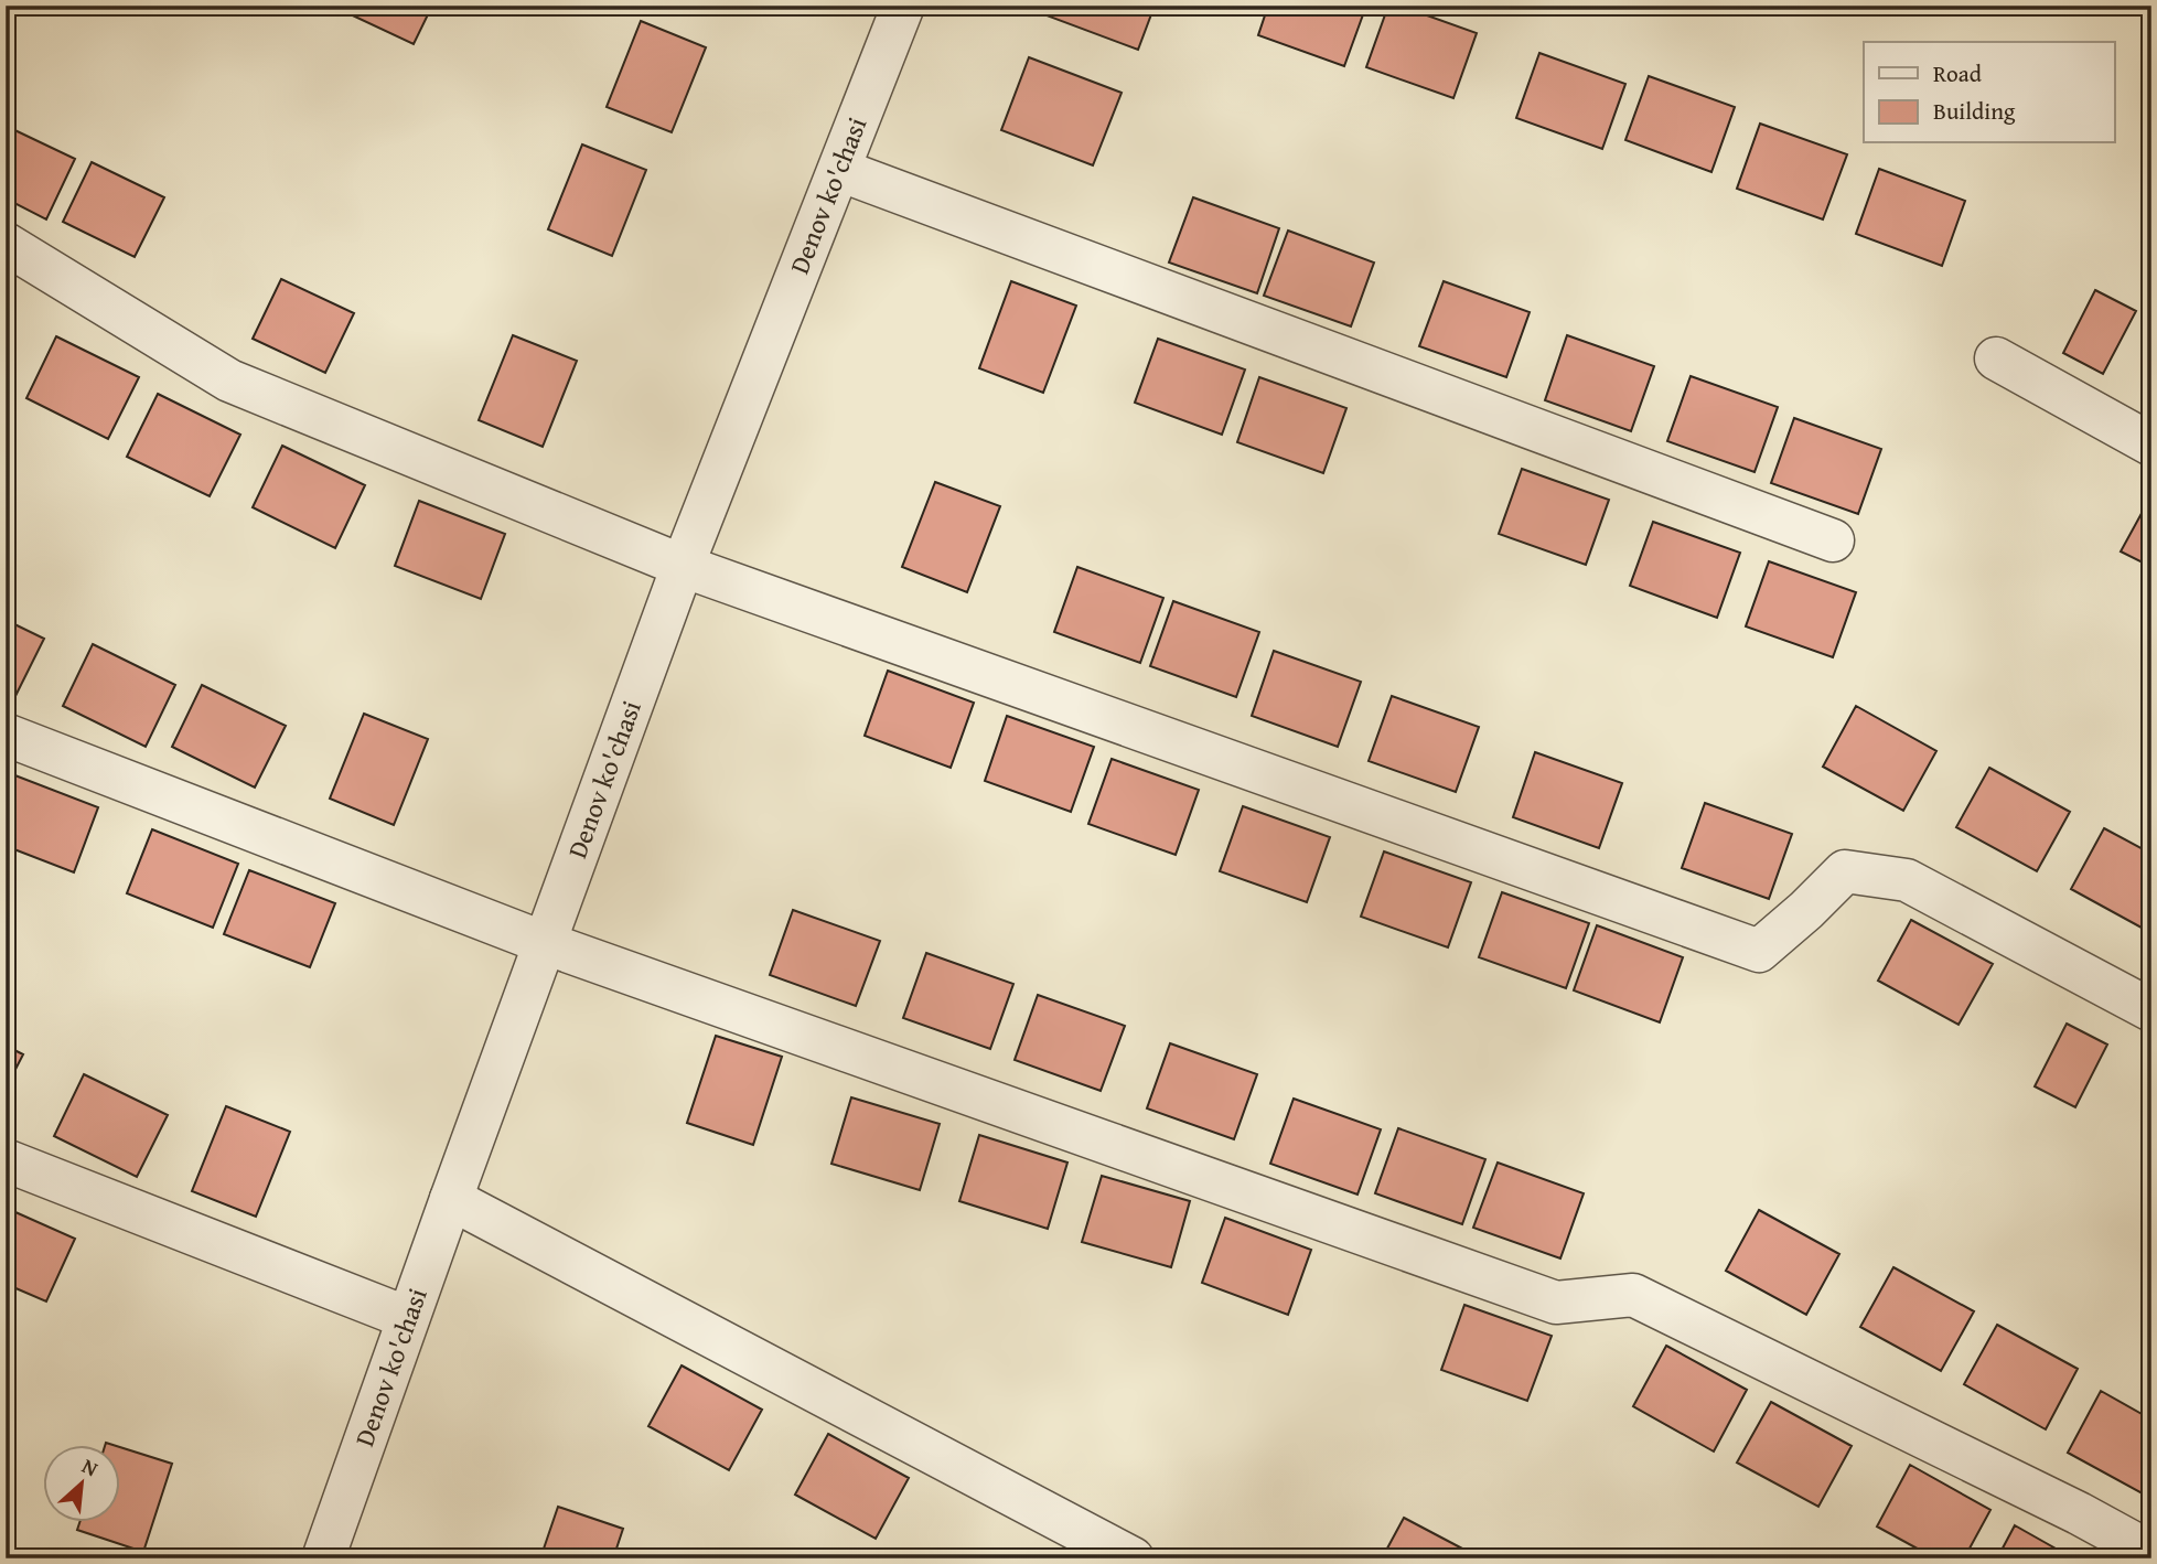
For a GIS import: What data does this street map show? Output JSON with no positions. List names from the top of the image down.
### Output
{
  "streets": {
    "street": ["Denov ko'chasi"]
  },
  "legend": ["Road", "Building"],
  "north": "top right"
}
